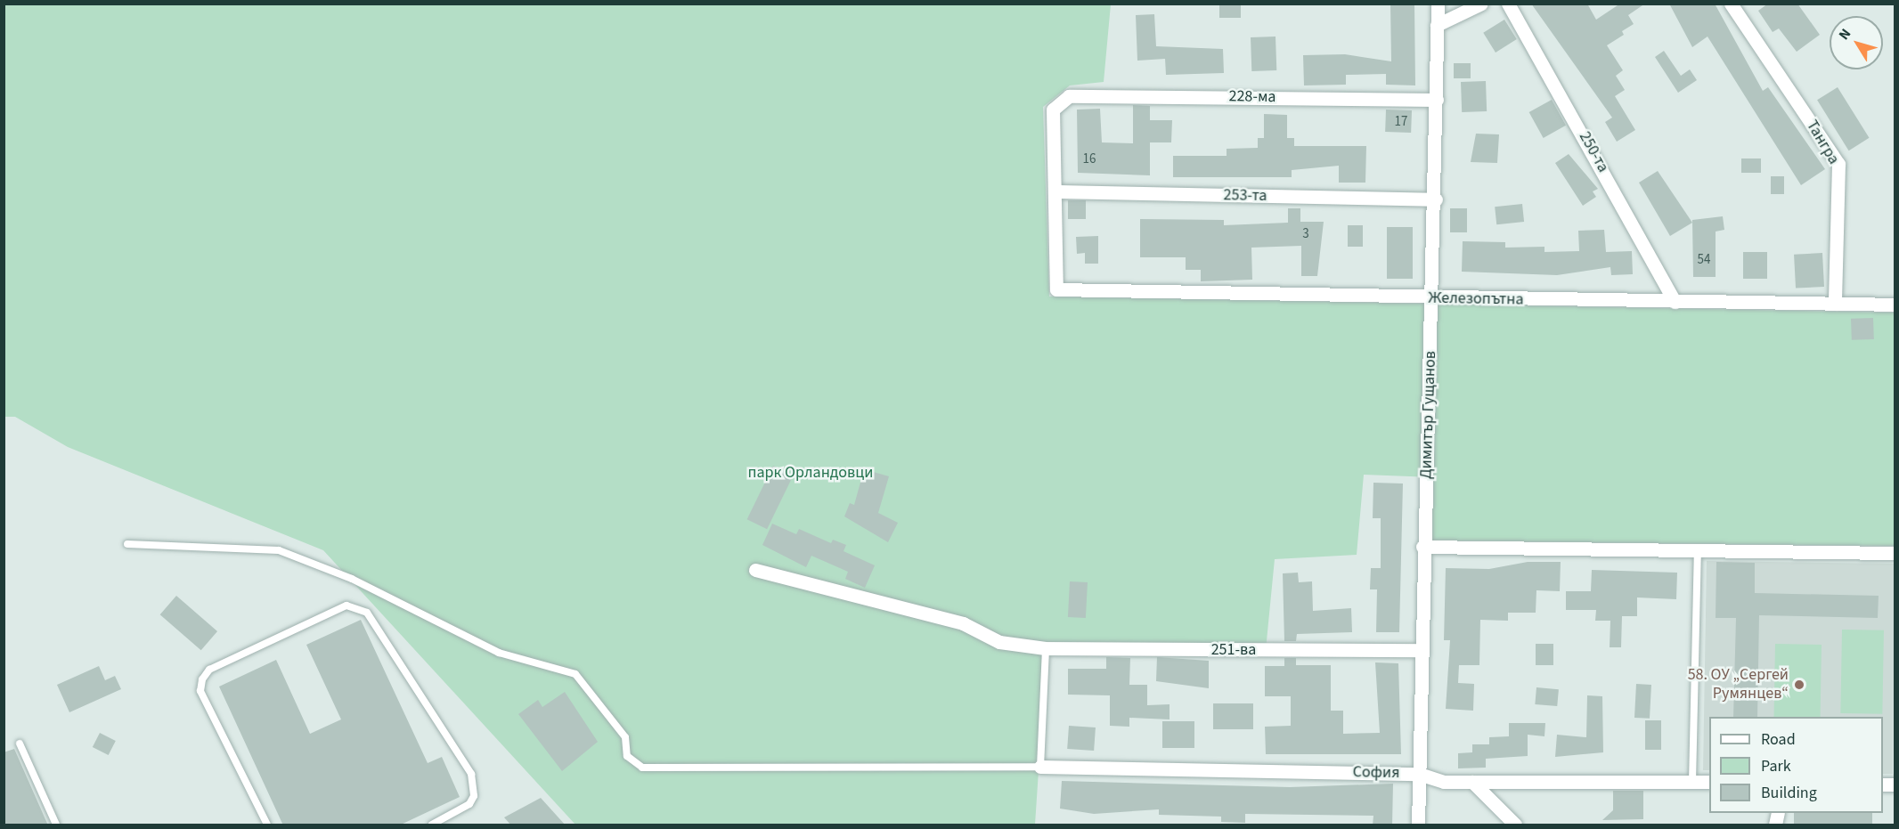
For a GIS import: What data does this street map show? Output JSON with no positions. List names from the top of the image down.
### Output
{
  "streets": {
    "street": [
      "228-ма",
      "Тангра",
      "250-та",
      "253-та",
      "Железопътна",
      "Димитър Гущанов",
      "251-ва",
      "София"
    ]
  },
  "crossings": [
    ["228-ма", "253-та"],
    ["228-ма", "Железопътна"],
    ["228-ма", "Димитър Гущанов"],
    ["Тангра", "Железопътна"],
    ["250-та", "Железопътна"],
    ["253-та", "Железопътна"],
    ["253-та", "Димитър Гущанов"],
    ["Железопътна", "Димитър Гущанов"],
    ["Димитър Гущанов", "251-ва"],
    ["Димитър Гущанов", "София"]
  ],
  "parks": ["парк Орландовци"],
  "places": ["58. ОУ „Сергей Румянцев“"],
  "house_numbers": [
    "17",
    "16",
    "3",
    "54"
  ],
  "legend": ["Road", "Park", "Building"],
  "north": "top left"
}
